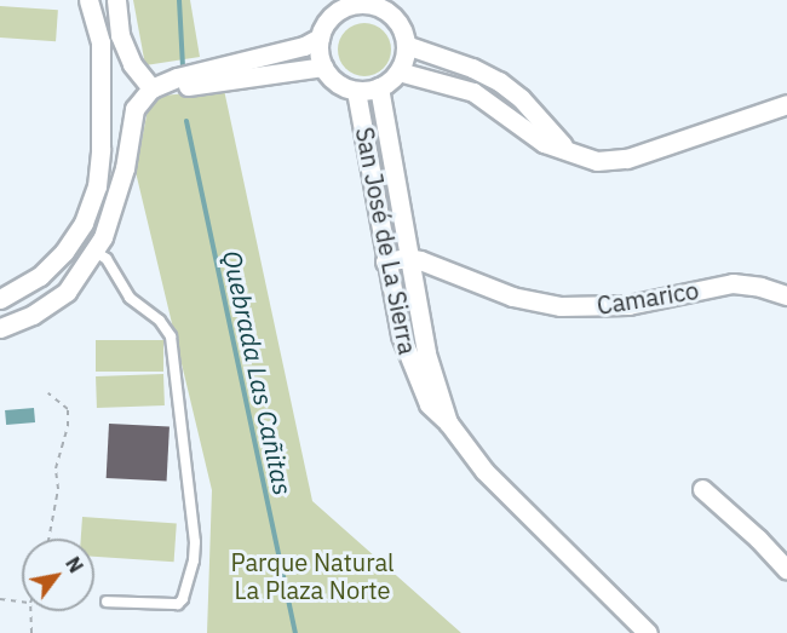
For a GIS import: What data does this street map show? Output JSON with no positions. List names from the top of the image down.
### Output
{
  "streets": {
    "street": ["San José de La Sierra", "Camarico"]
  },
  "crossings": [
    ["San José de La Sierra", "Camarico"]
  ],
  "water": ["Quebrada Las Cañitas"],
  "parks": ["Parque Natural La Plaza Norte"],
  "north": "top right"
}
